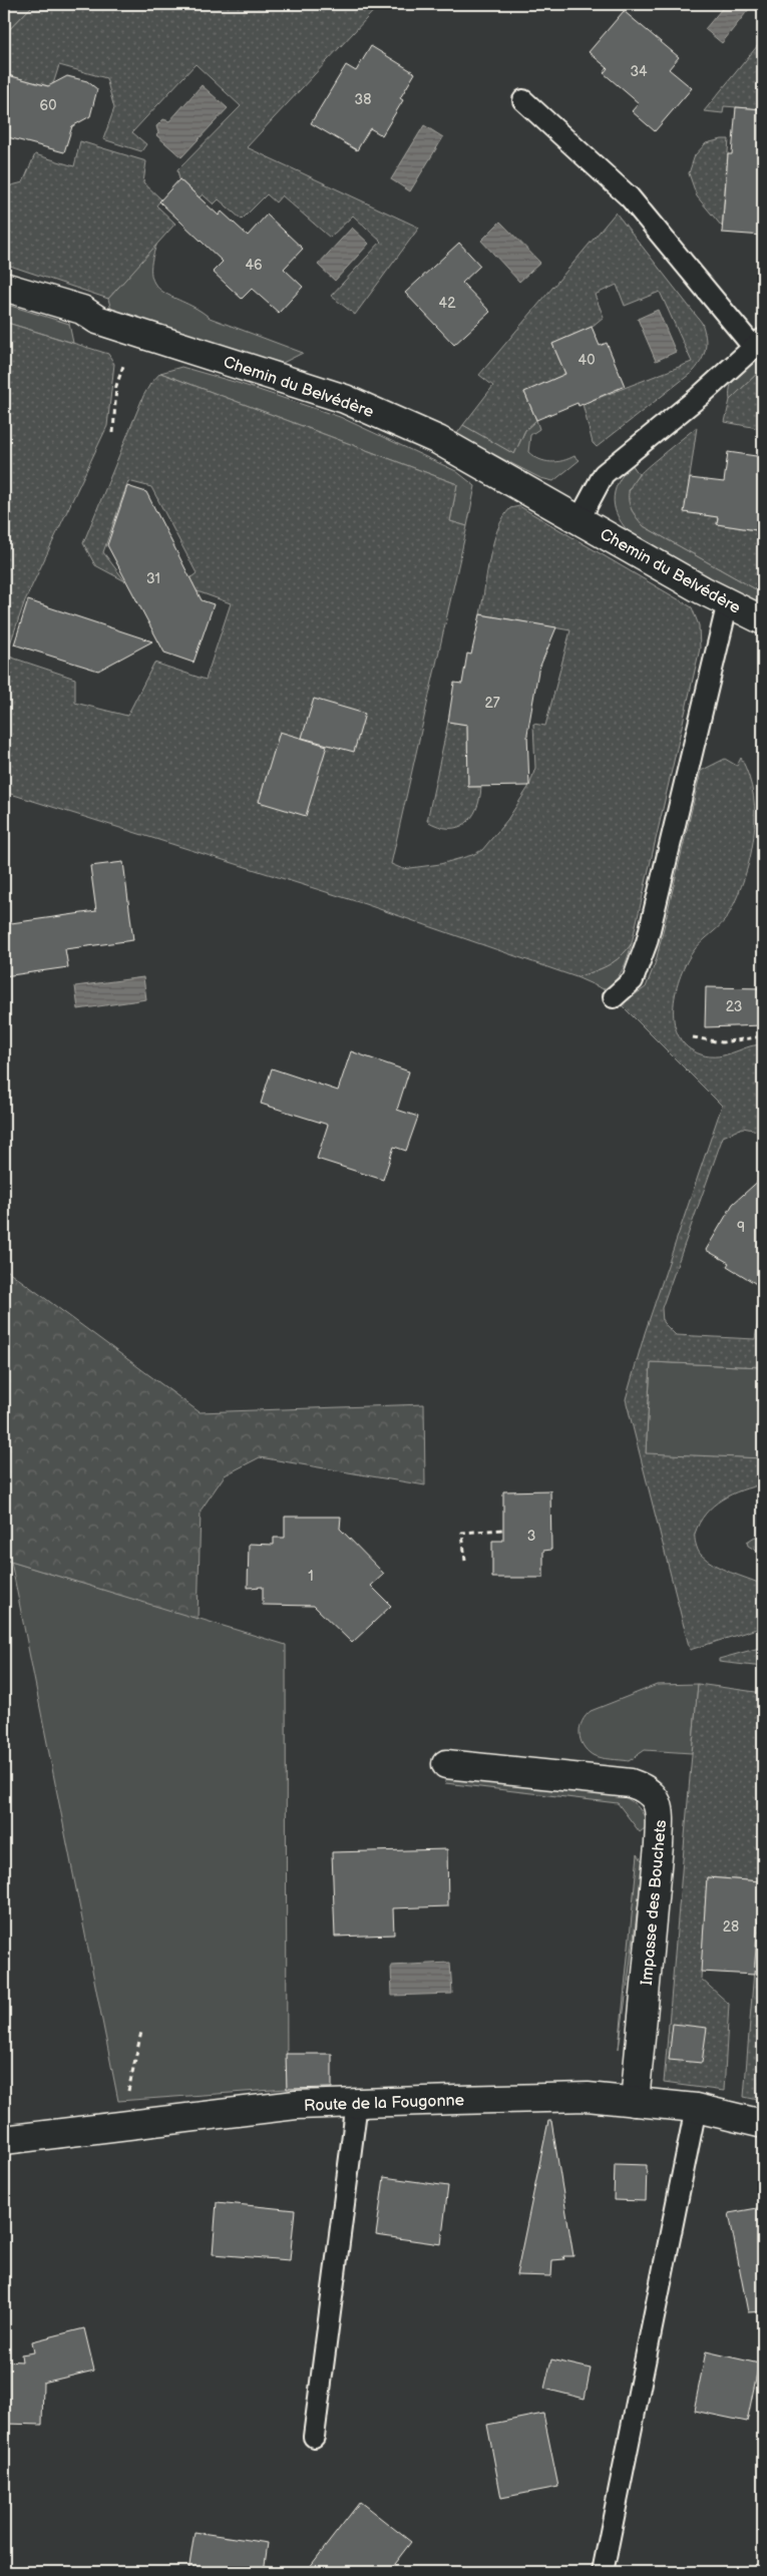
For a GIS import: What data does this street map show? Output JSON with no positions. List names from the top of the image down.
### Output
{
  "streets": {
    "street": ["Chemin du Belvédère", "Impasse des Bouchets", "Route de la Fougonne"]
  },
  "crossings": [
    ["Impasse des Bouchets", "Route de la Fougonne"]
  ],
  "house_numbers": [
    "34",
    "38",
    "60",
    "46",
    "42",
    "40",
    "31",
    "27",
    "23",
    "9",
    "3",
    "1",
    "28"
  ]
}
